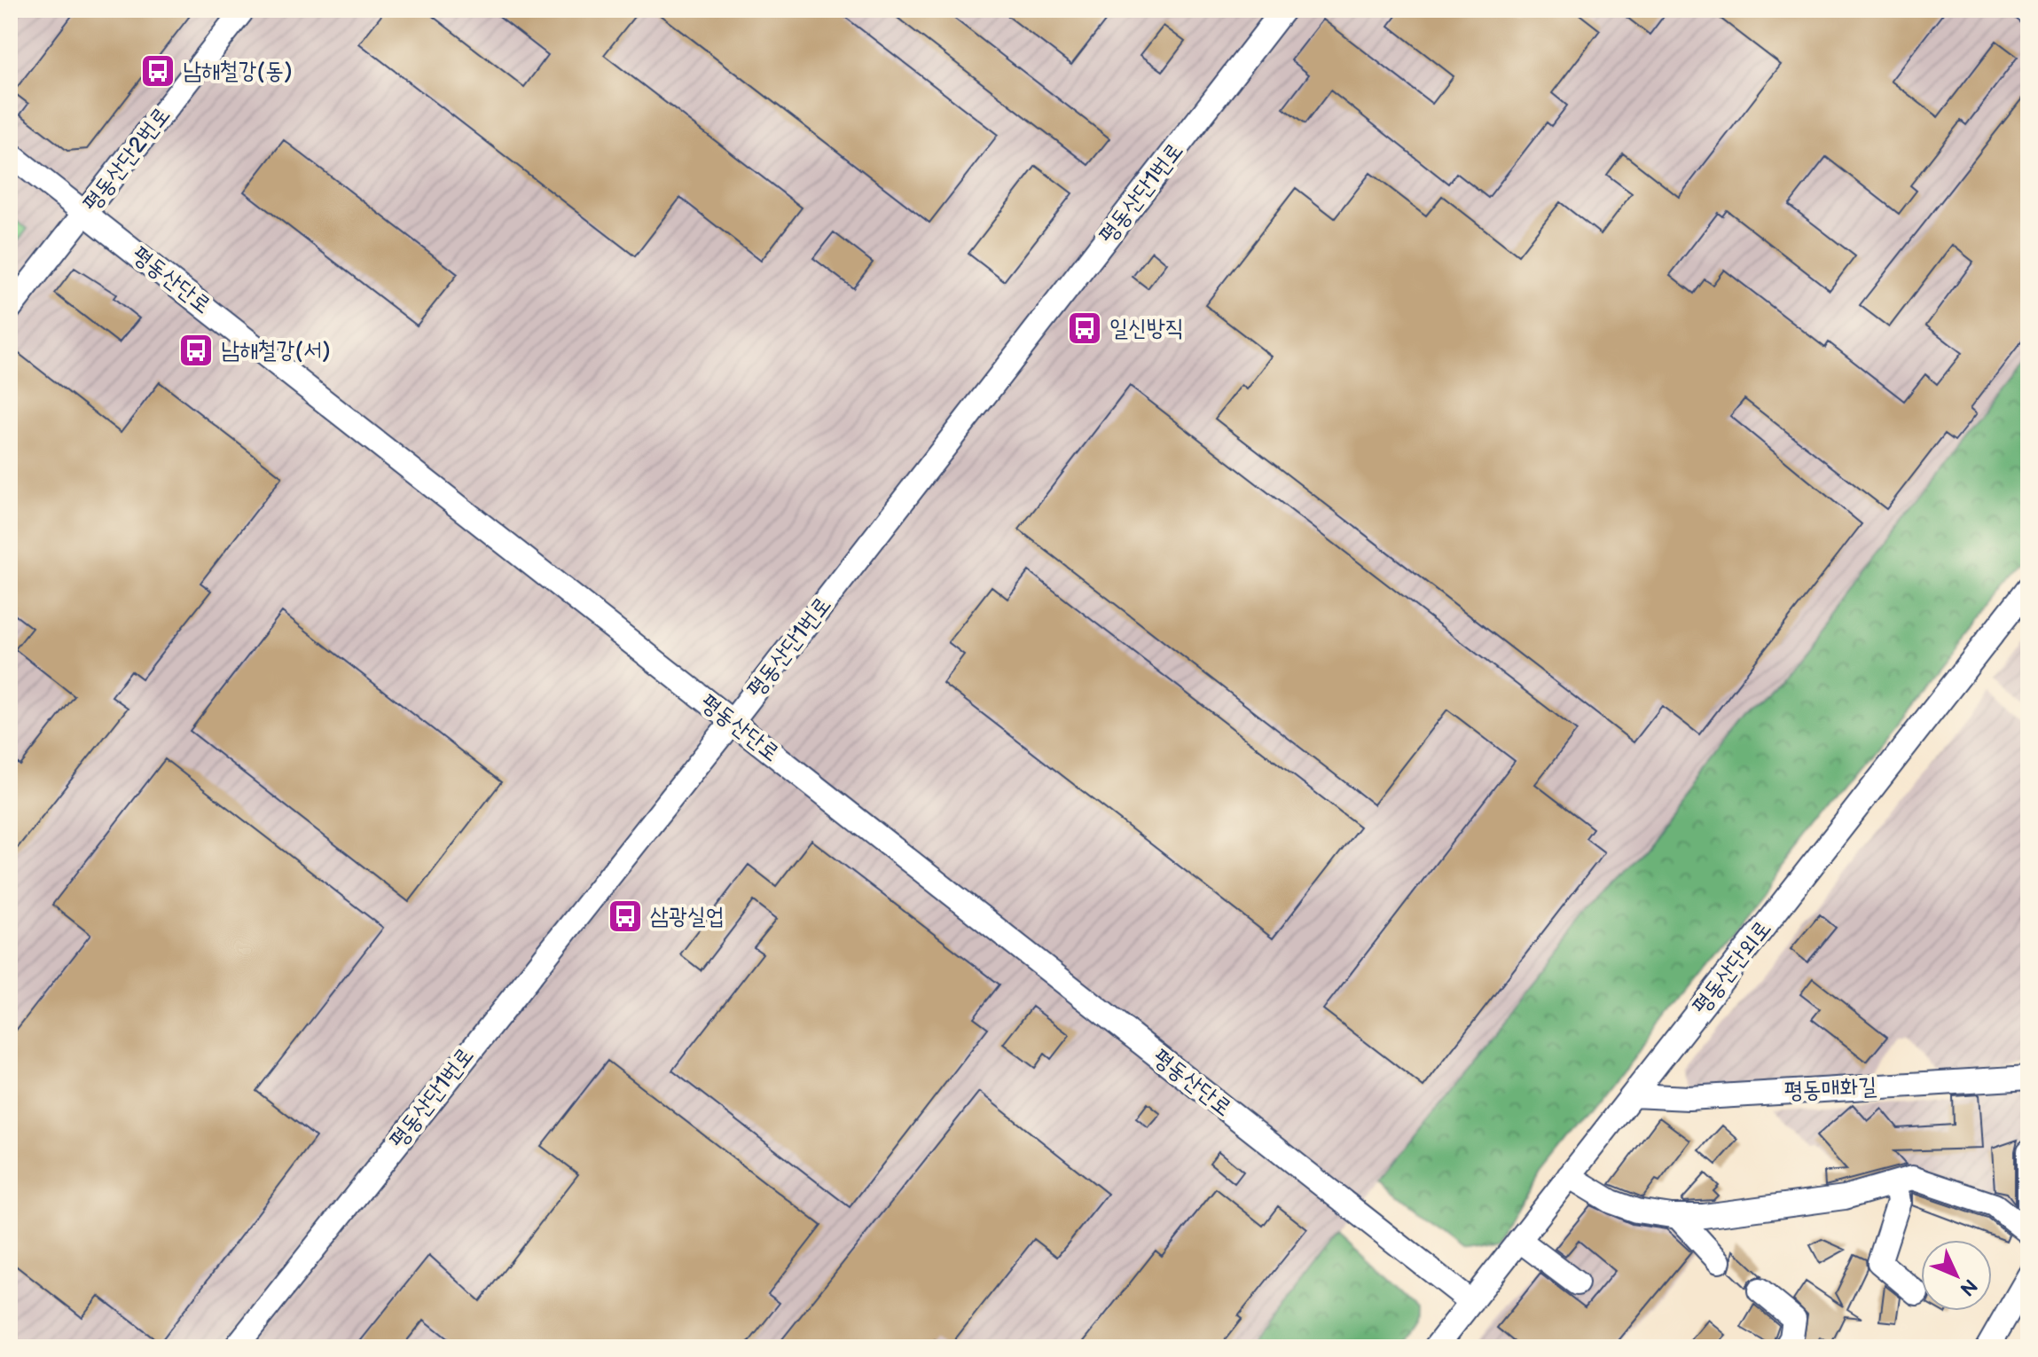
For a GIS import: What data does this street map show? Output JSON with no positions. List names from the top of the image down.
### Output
{
  "streets": {
    "street": [
      "평동산단2번로",
      "평동산단1번로",
      "평동산단로",
      "평동산단외로",
      "평동매화길"
    ]
  },
  "crossings": [
    ["평동산단2번로", "평동산단로"],
    ["평동산단1번로", "평동산단로"],
    ["평동산단로", "평동산단외로"],
    ["평동산단외로", "평동매화길"]
  ],
  "places": {
    "bus stop": [
      "남해철강(동)",
      "일신방직",
      "남해철강(서)",
      "삼광실업"
    ]
  },
  "north": "bottom right"
}
